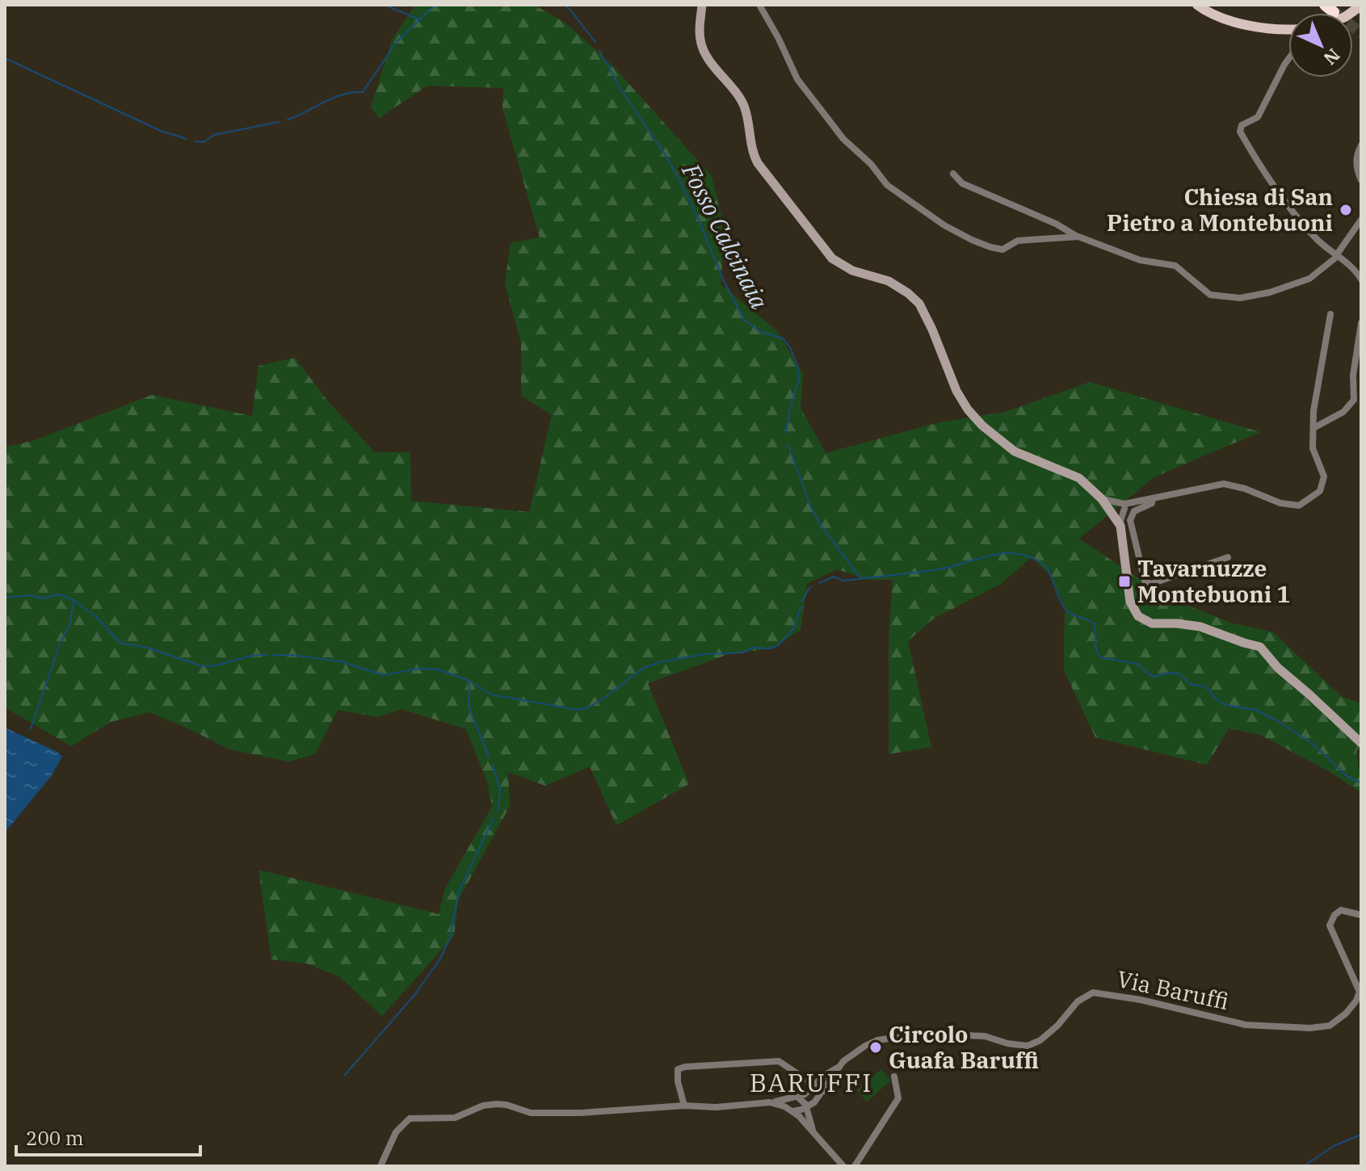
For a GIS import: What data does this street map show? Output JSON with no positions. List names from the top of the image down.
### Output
{
  "streets": {
    "street": ["Via Baruffi"]
  },
  "districts": ["BARUFFI"],
  "water": ["Fosso Calcinaia"],
  "places": {
    "other": ["Chiesa di San Pietro a Montebuoni", "Circolo Guafa Baruffi"],
    "transit": ["Tavarnuzze Montebuoni 1"]
  },
  "scale_bar": "200 m",
  "north": "bottom right"
}
